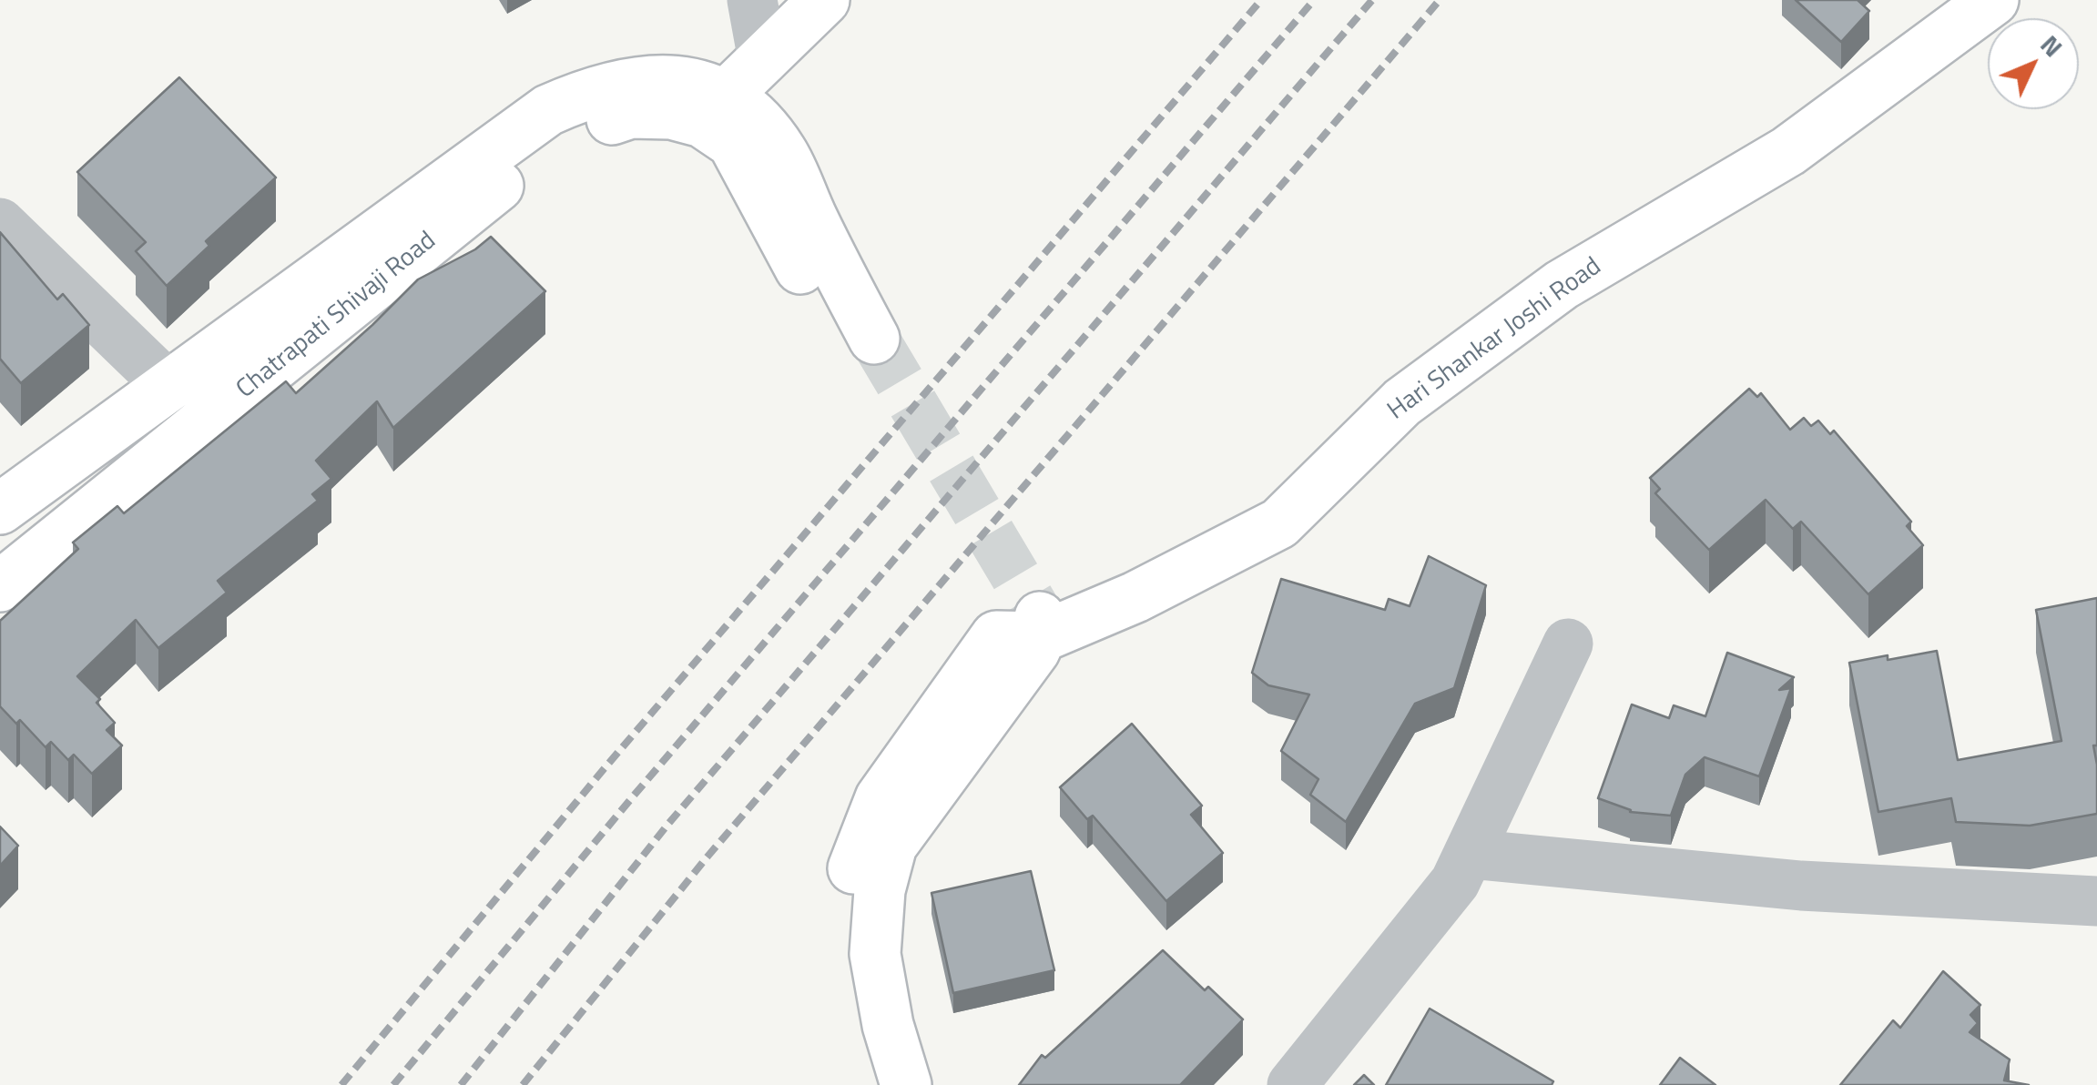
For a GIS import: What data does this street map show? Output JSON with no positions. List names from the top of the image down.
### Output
{
  "streets": {
    "main road": ["Chatrapati Shivaji Road", "Hari Shankar Joshi Road"]
  },
  "north": "top right"
}
